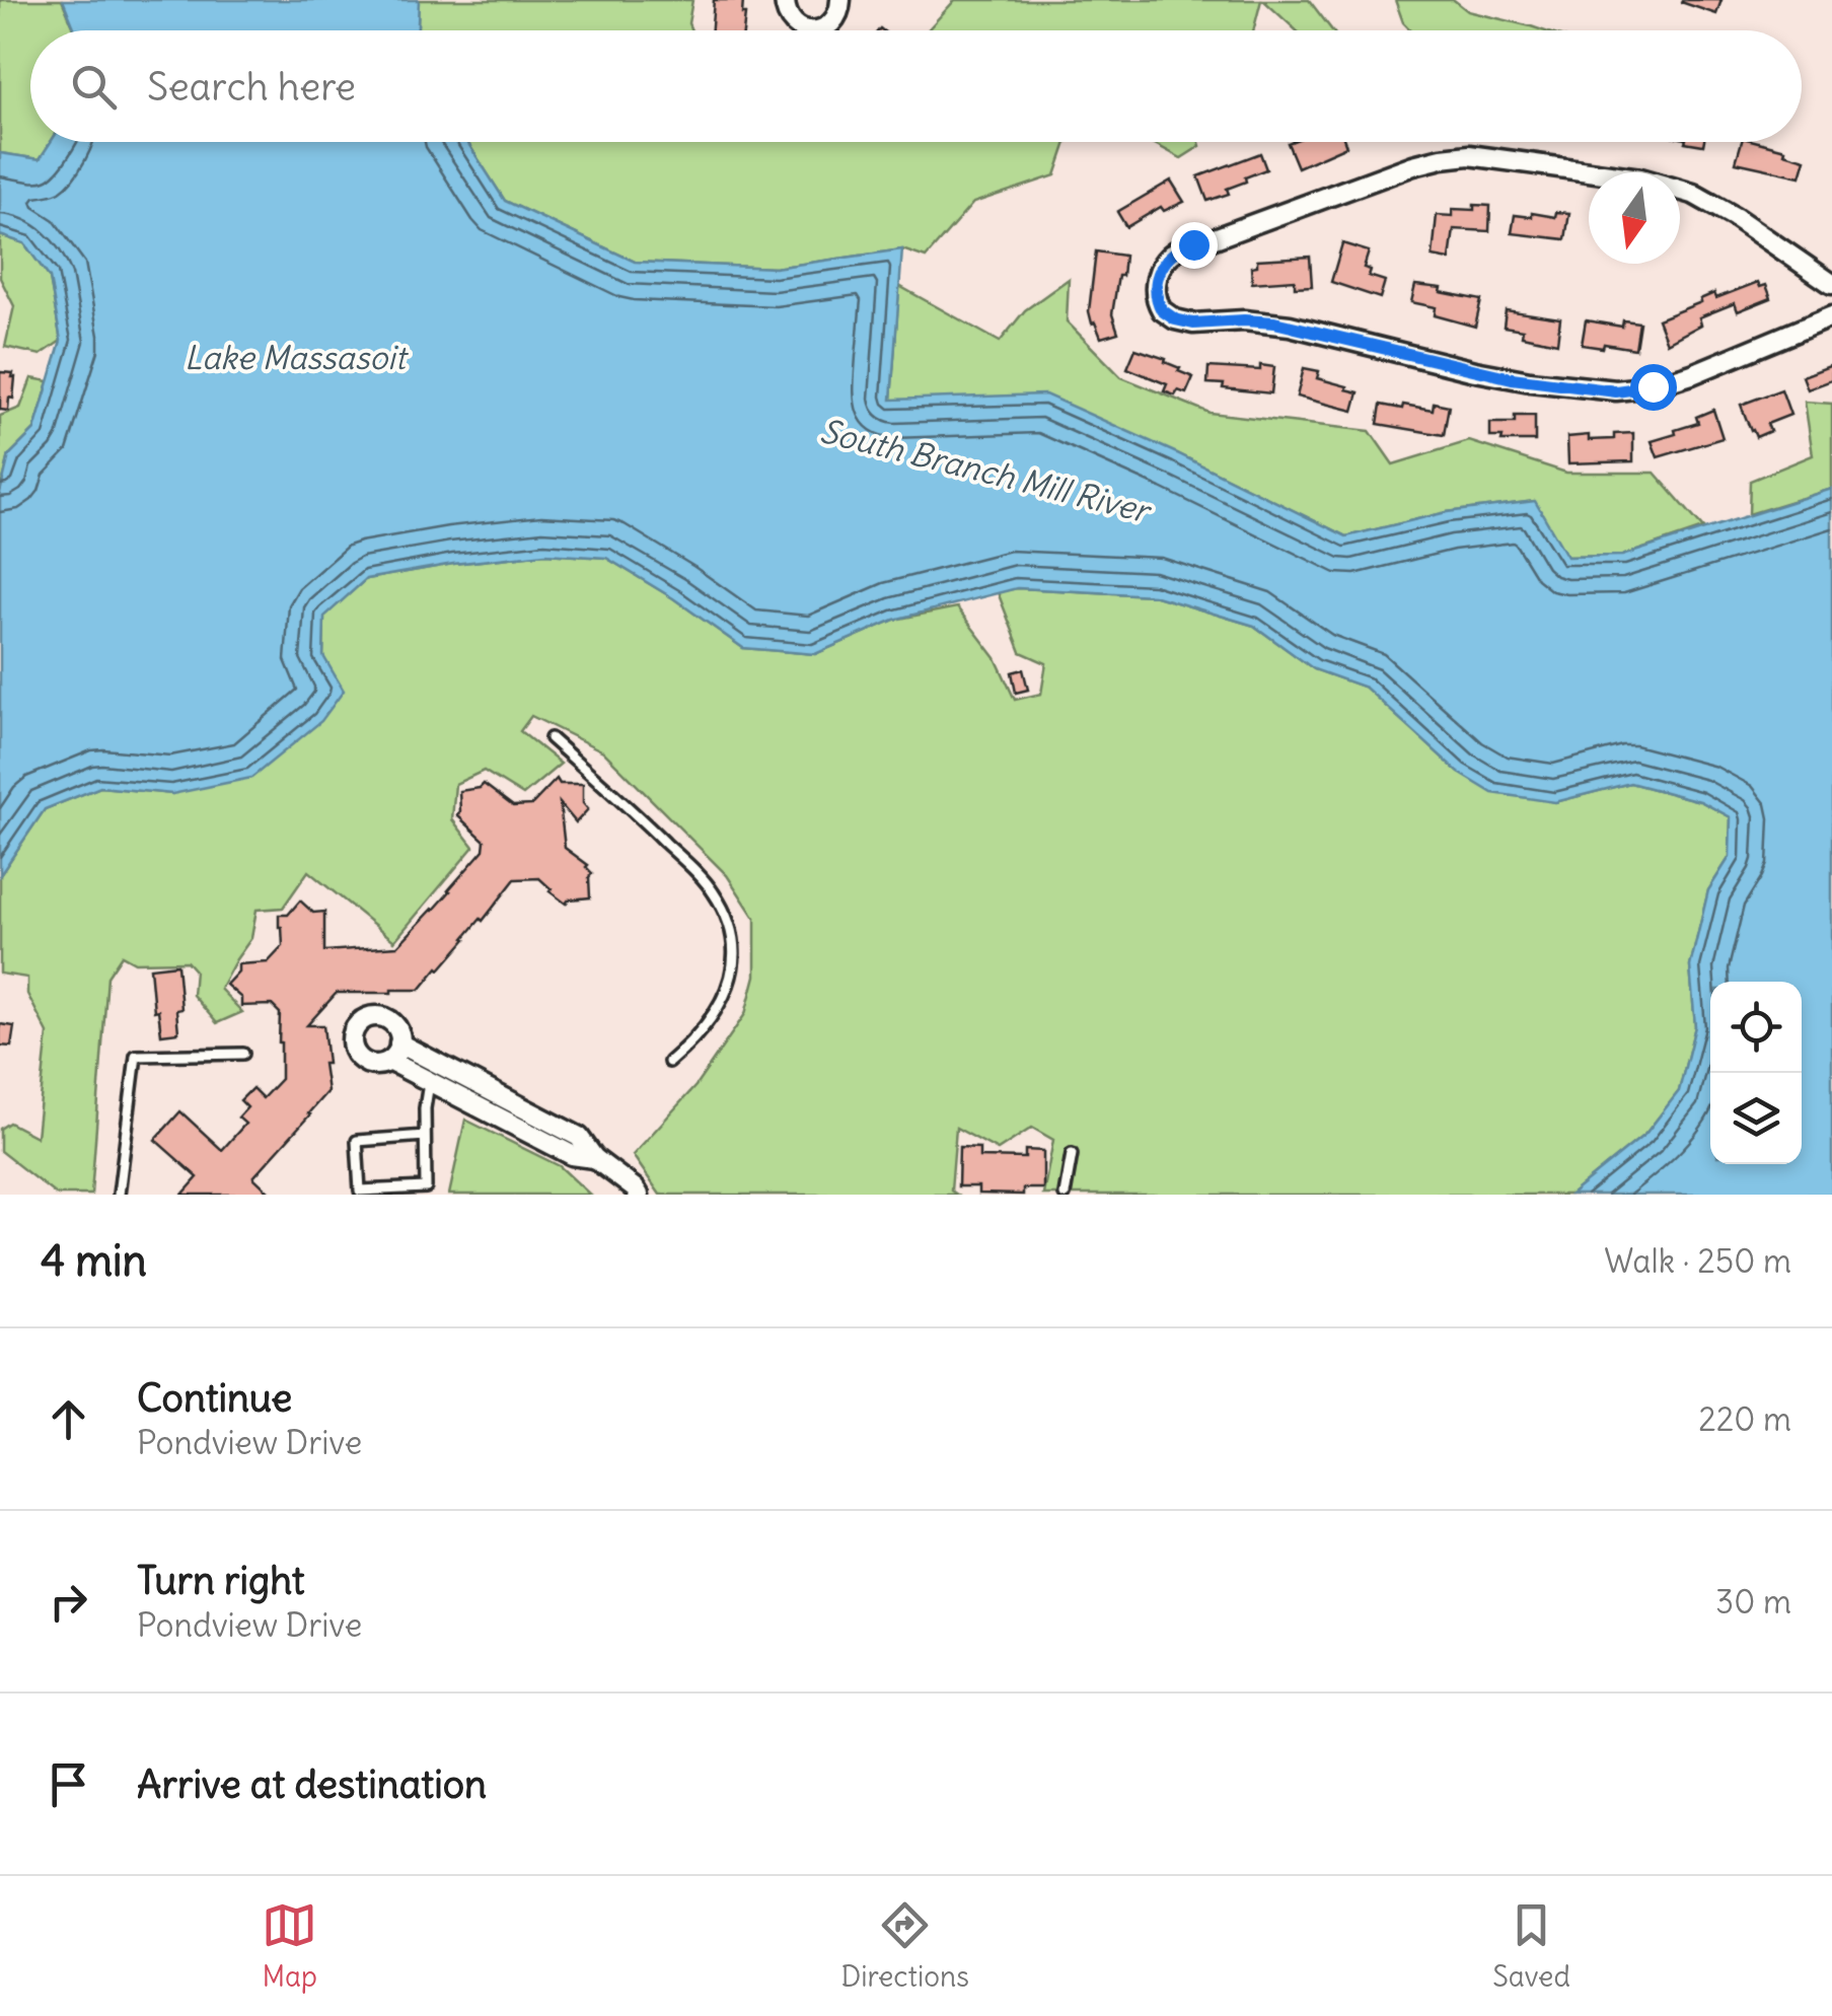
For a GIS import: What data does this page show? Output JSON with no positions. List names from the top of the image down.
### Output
{
  "water": ["Lake Massasoit", "South Branch Mill River"],
  "north": "bottom",
  "page": {
    "search": "Search here",
    "heading": ["4 min", "Walk · 250 m"],
    "list": [
      ["Continue", "Pondview Drive", "220 m"],
      ["Turn right", "Pondview Drive", "30 m"],
      "Arrive at destination"
    ],
    "nav": ["Map", "Directions", "Saved"]
  }
}
